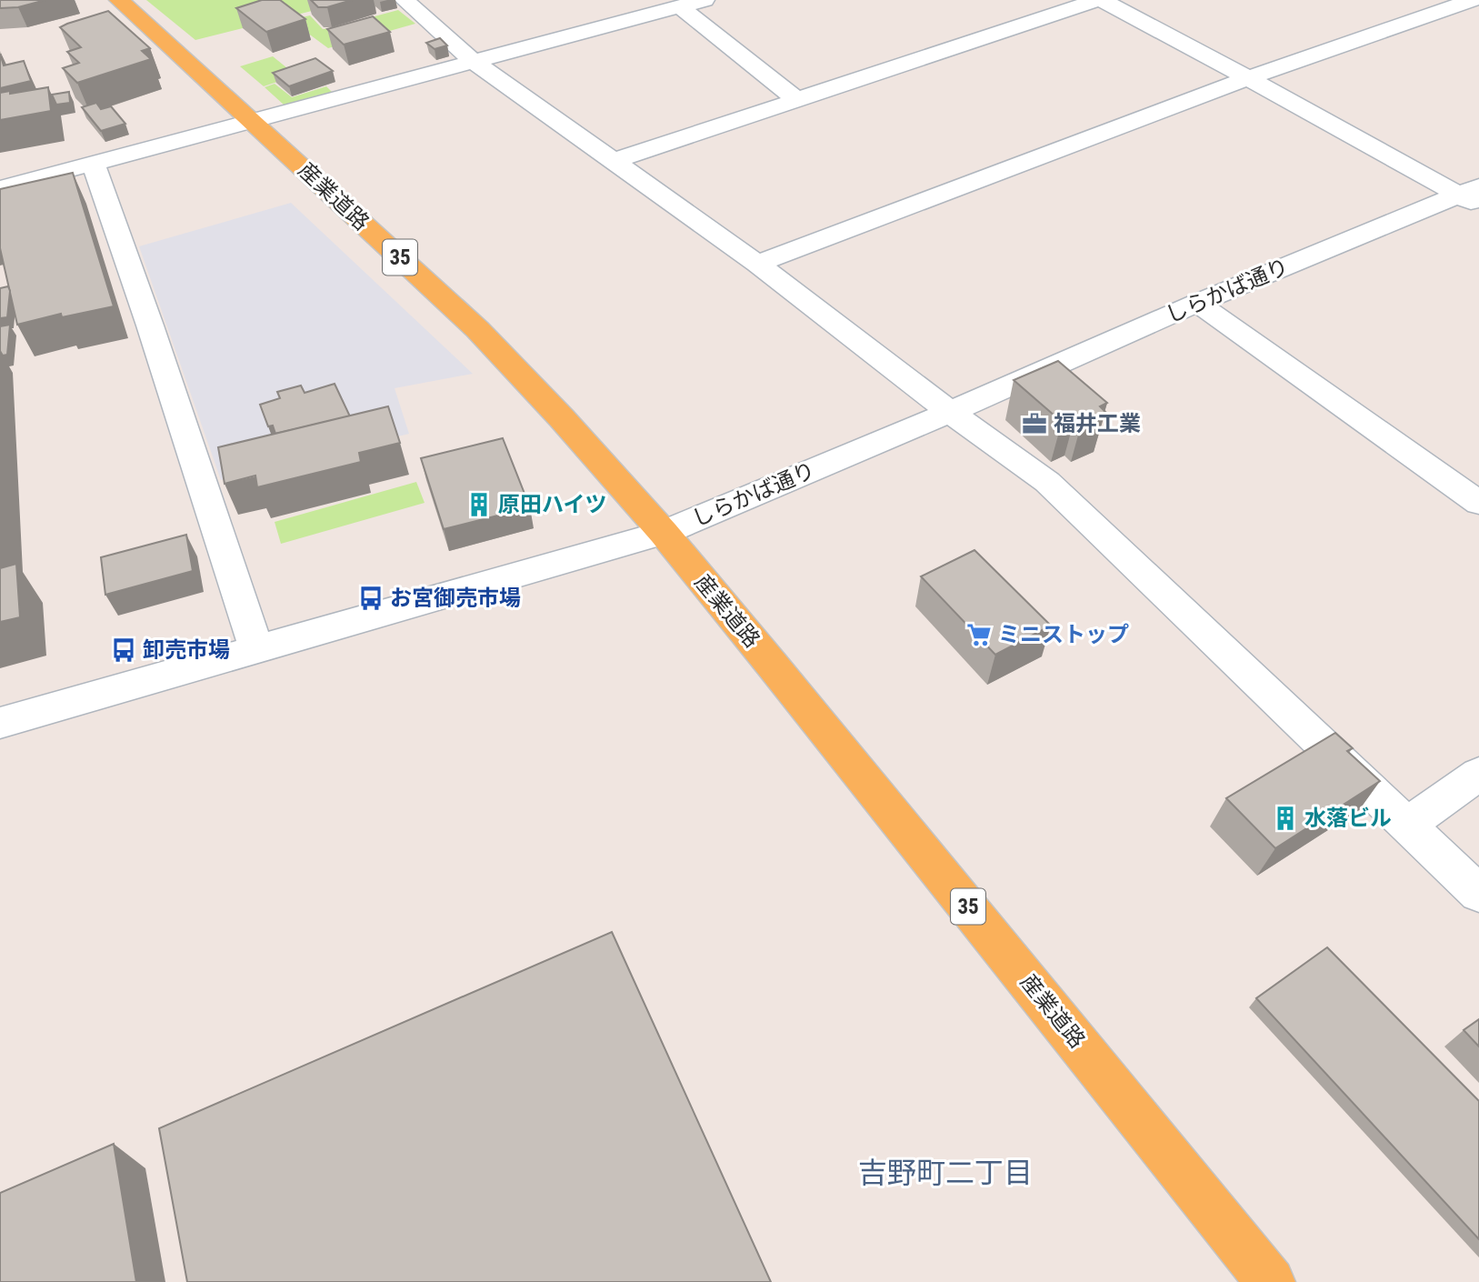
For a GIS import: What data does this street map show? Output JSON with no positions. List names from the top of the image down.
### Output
{
  "streets": {
    "main road": ["産業道路", "35"],
    "street": ["しらかば通り"]
  },
  "crossings": [
    ["産業道路", "しらかば通り"]
  ],
  "districts": ["吉野町二丁目"],
  "places": {
    "office": ["福井工業"],
    "building": ["原田ハイツ", "水落ビル"],
    "bus stop": ["お宮御売市場", "卸売市場"],
    "supermarket": ["ミニストップ"]
  }
}
